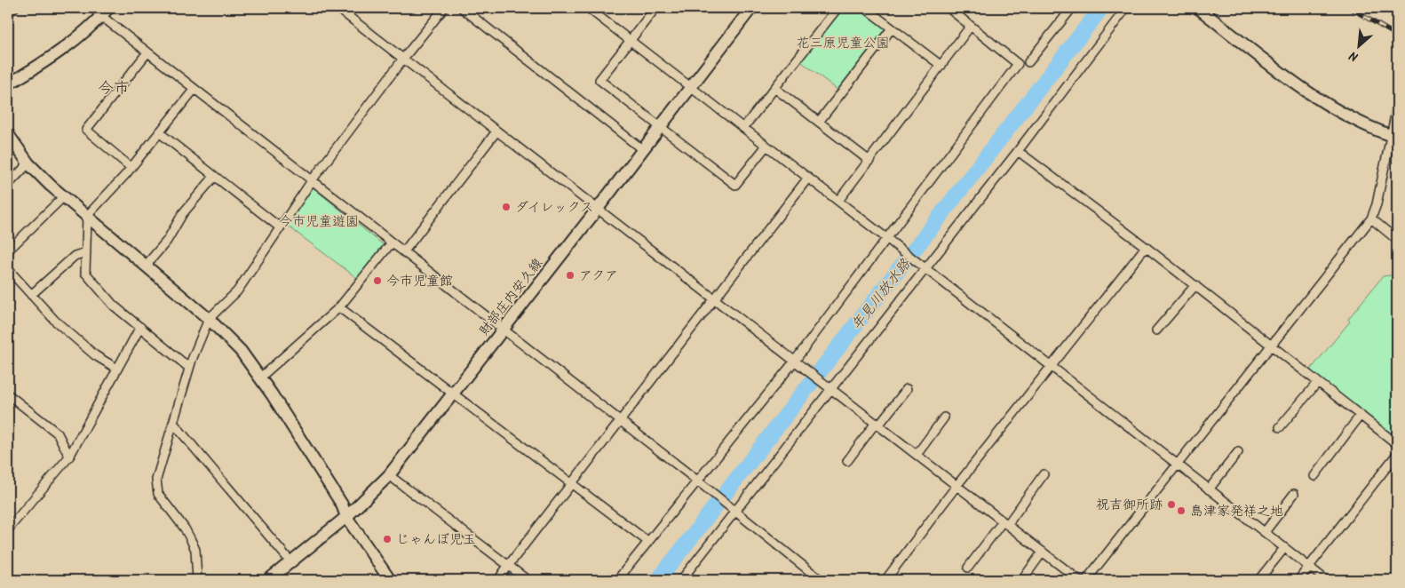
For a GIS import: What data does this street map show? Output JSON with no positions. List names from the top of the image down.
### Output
{
  "streets": {
    "street": ["財部庄内安久線"]
  },
  "districts": ["今市"],
  "water": ["年見川放水路"],
  "parks": ["花三原児童公園", "今市児童遊園"],
  "places": [
    "ダイレックス",
    "アクア",
    "今市児童館",
    "祝吉御所跡",
    "島津家発祥之地",
    "じゃんぼ児玉"
  ],
  "north": "bottom left"
}
